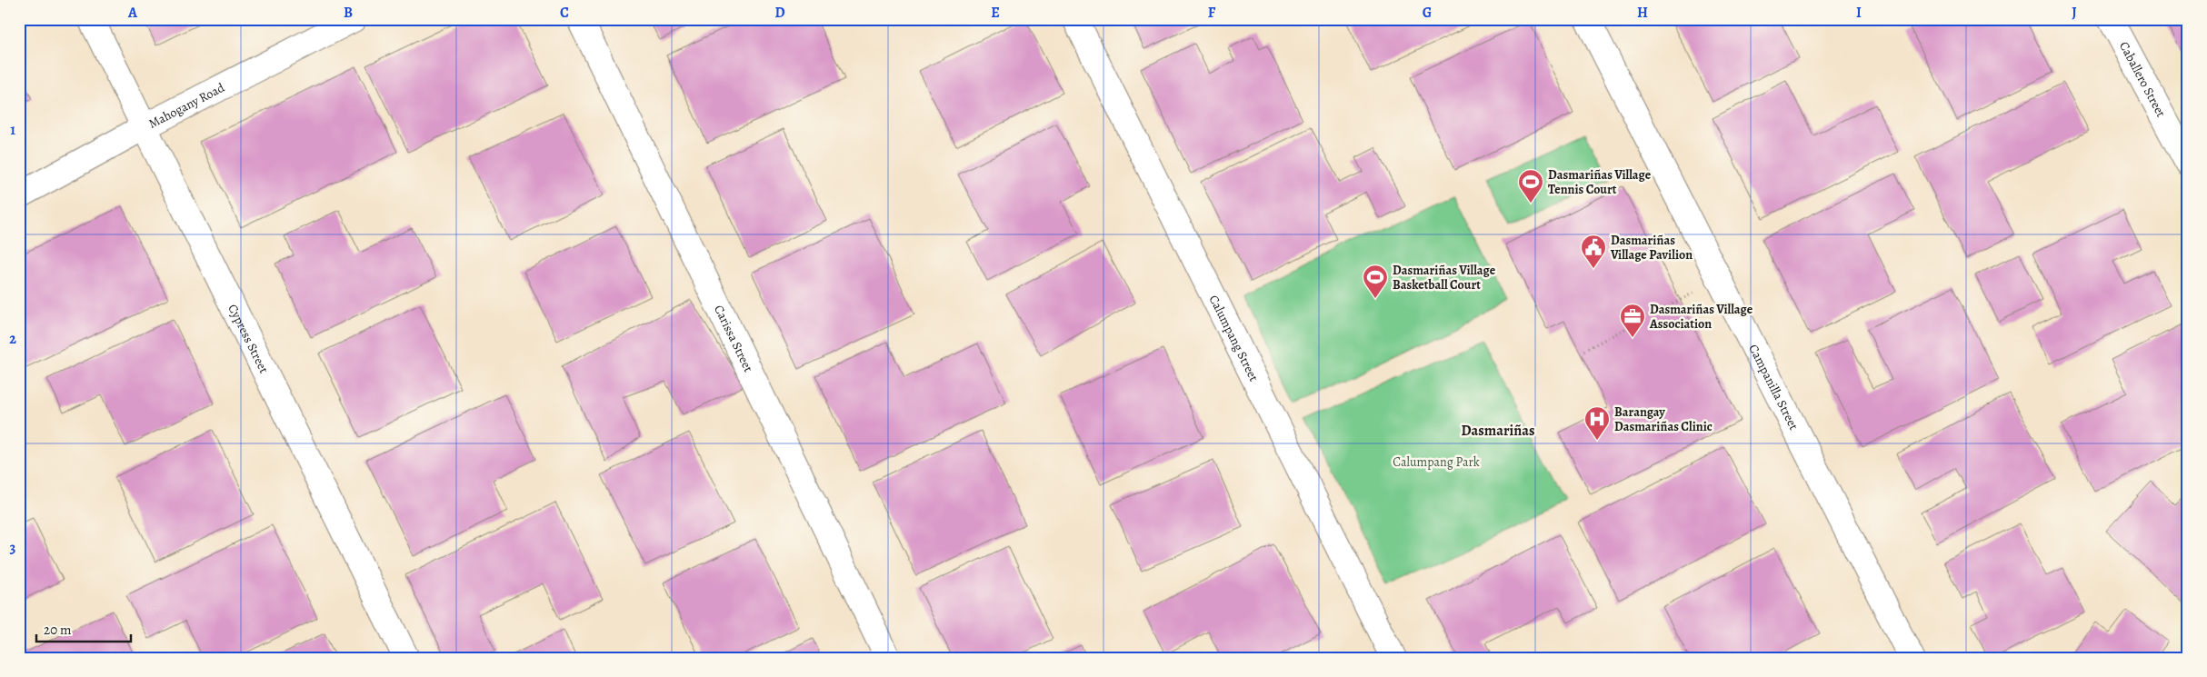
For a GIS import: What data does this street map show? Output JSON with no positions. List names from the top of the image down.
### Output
{
  "streets": {
    "street": [
      "Caballero Street",
      "Mahogany Road",
      "Cypress Street",
      "Carissa Street",
      "Calumpang Street",
      "Campanilla Street"
    ]
  },
  "crossings": [
    ["Mahogany Road", "Cypress Street"]
  ],
  "districts": ["Dasmariñas"],
  "parks": ["Calumpang Park"],
  "places": {
    "sports": ["Dasmariñas Village Tennis Court", "Dasmariñas Village Basketball Court"],
    "public building": ["Dasmariñas Village Pavilion"],
    "office": ["Dasmariñas Village Association"],
    "hospital": ["Barangay Dasmariñas Clinic"]
  },
  "scale_bar": "20 m",
  "grid": {
    "columns": [
      "A",
      "B",
      "C",
      "D",
      "E",
      "F",
      "G",
      "H",
      "I",
      "J"
    ],
    "rows": ["1", "2", "3"]
  }
}
